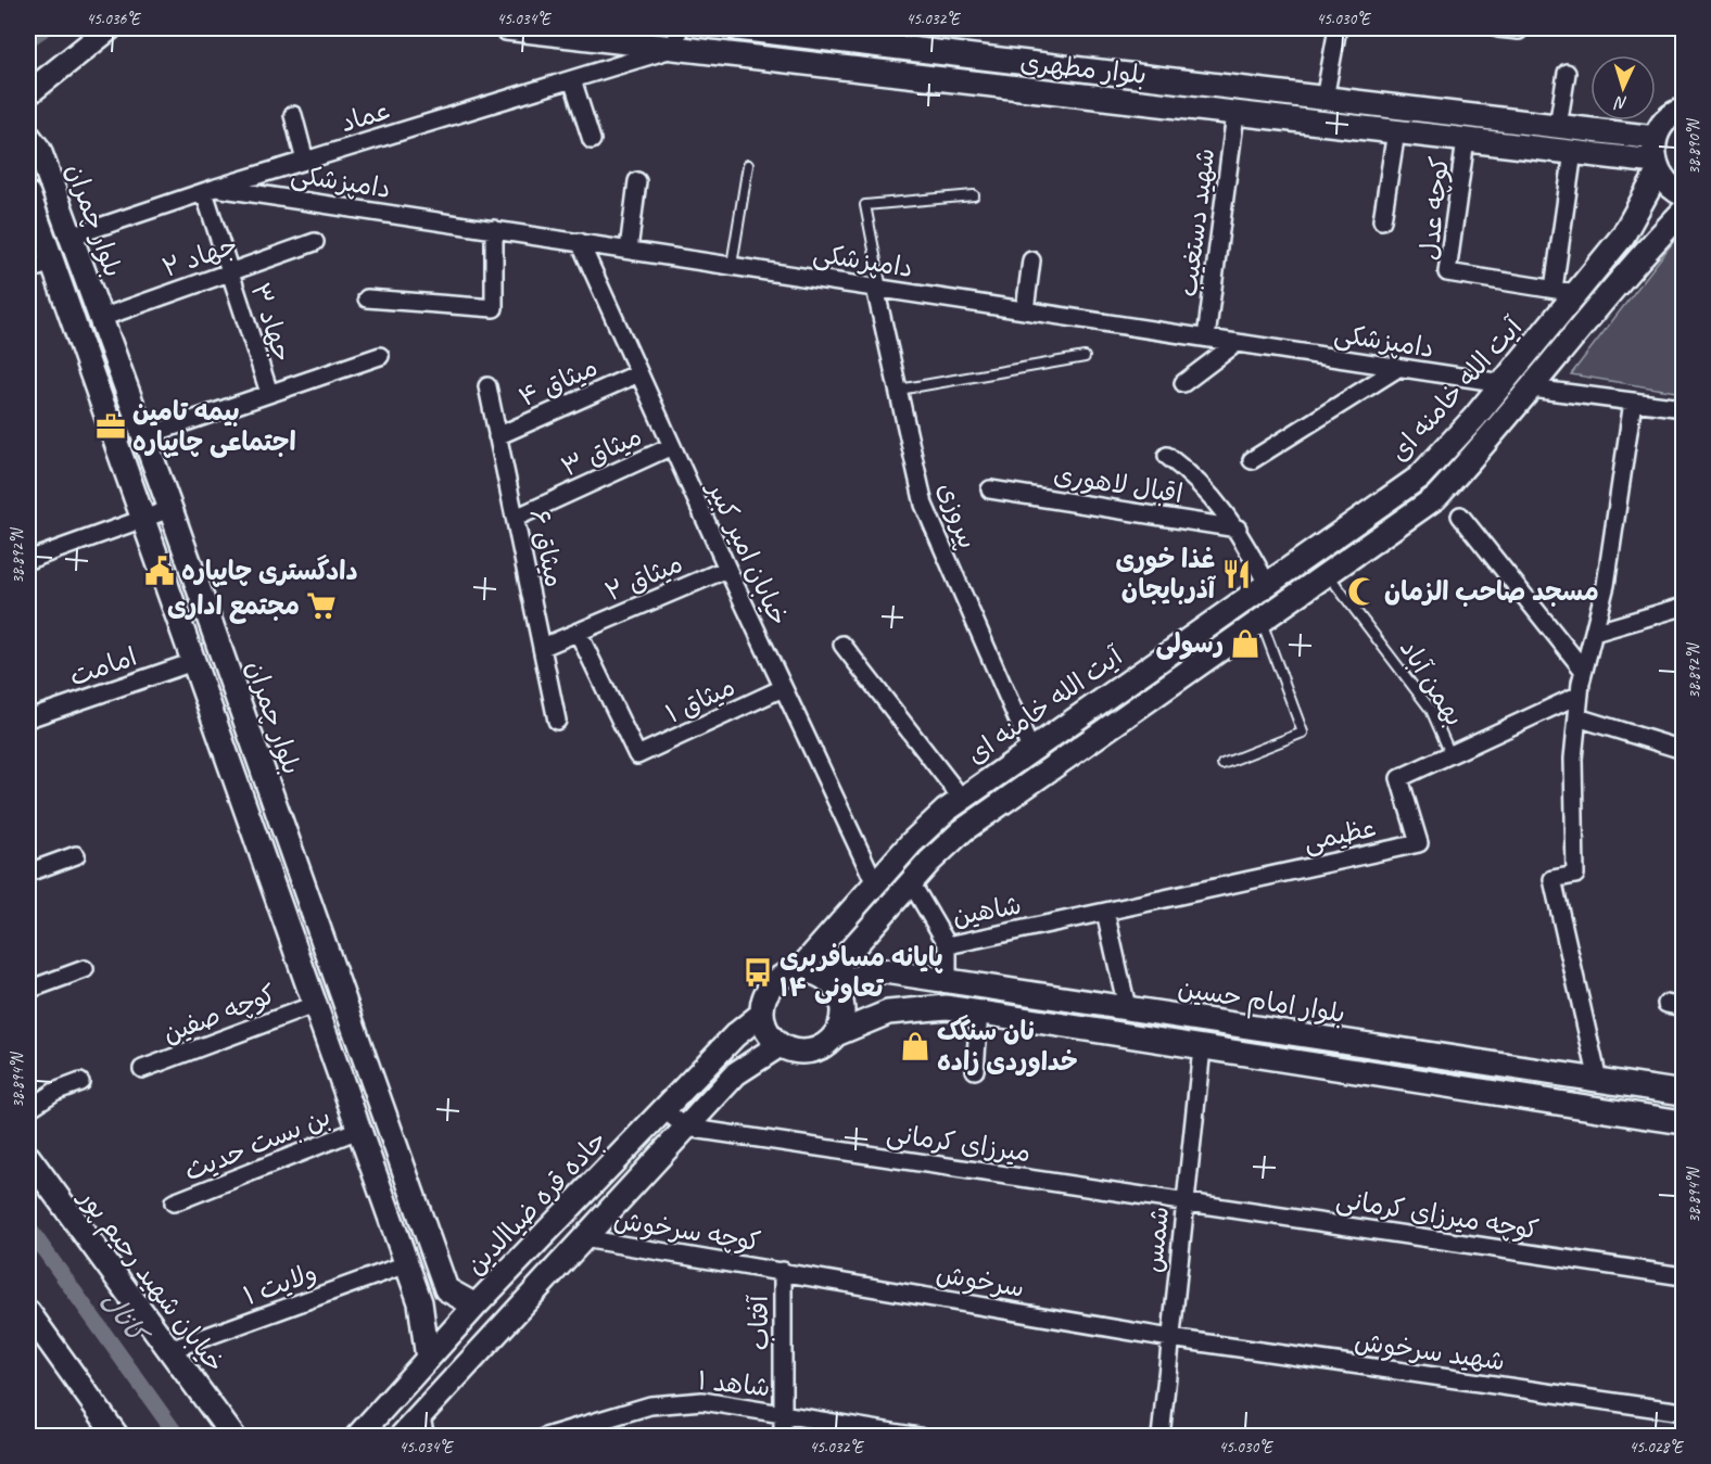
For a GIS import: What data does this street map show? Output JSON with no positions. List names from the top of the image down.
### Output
{
  "streets": {
    "street": [
      "بلوار مطهری",
      "عماد",
      "دامپزشکی",
      "کوچه عدل",
      "بلوار چمران",
      "شهید دستغیب",
      "جهاد ۲",
      "جهاد ۳",
      "میثاق ۴",
      "آیت الله خامنه ای",
      "میثاق ۳",
      "اقبال لاهوری",
      "پیروزی",
      "میثاق ۶",
      "خیابان امیر کبیر",
      "میثاق ۲",
      "امامت",
      "میثاق ۱",
      "عظیمی",
      "شاهین",
      "بلوار امام حسین",
      "کوچه صفین",
      "میرزای کرمانی",
      "بن بست حدیث",
      "جاده قره ضیاالدین",
      "کوچه میرزای کرمانی",
      "کوچه سرخوش",
      "شمس",
      "خیابان شهید رحیم پور",
      "سرخوش",
      "ولایت ۱",
      "آفتاب",
      "شهید سرخوش",
      "شاهد ۱"
    ],
    "lane": ["بهمن آباد"]
  },
  "crossings": [
    ["بلوار مطهری", "عماد"],
    ["بلوار مطهری", "کوچه عدل"],
    ["بلوار مطهری", "شهید دستغیب"],
    ["بلوار مطهری", "آیت الله خامنه ای"],
    ["عماد", "دامپزشکی"],
    ["عماد", "بلوار چمران"],
    ["عماد", "جهاد ۳"],
    ["دامپزشکی", "شهید دستغیب"],
    ["دامپزشکی", "جهاد ۳"],
    ["دامپزشکی", "آیت الله خامنه ای"],
    ["دامپزشکی", "پیروزی"],
    ["دامپزشکی", "خیابان امیر کبیر"],
    ["کوچه عدل", "آیت الله خامنه ای"],
    ["بلوار چمران", "جهاد ۲"],
    ["بلوار چمران", "جهاد ۳"],
    ["بلوار چمران", "امامت"],
    ["بلوار چمران", "کوچه صفین"],
    ["بلوار چمران", "بن بست حدیث"],
    ["بلوار چمران", "جاده قره ضیاالدین"],
    ["بلوار چمران", "ولایت ۱"],
    ["جهاد ۲", "جهاد ۳"],
    ["میثاق ۴", "میثاق ۶"],
    ["میثاق ۴", "خیابان امیر کبیر"],
    ["آیت الله خامنه ای", "پیروزی"],
    ["آیت الله خامنه ای", "خیابان امیر کبیر"],
    ["آیت الله خامنه ای", "بهمن آباد"],
    ["آیت الله خامنه ای", "شاهین"],
    ["آیت الله خامنه ای", "بلوار امام حسین"],
    ["آیت الله خامنه ای", "جاده قره ضیاالدین"],
    ["میثاق ۳", "میثاق ۶"],
    ["میثاق ۳", "خیابان امیر کبیر"],
    ["میثاق ۶", "میثاق ۲"],
    ["خیابان امیر کبیر", "میثاق ۲"],
    ["خیابان امیر کبیر", "میثاق ۱"],
    ["میثاق ۲", "میثاق ۱"],
    ["بهمن آباد", "عظیمی"],
    ["عظیمی", "شاهین"],
    ["بلوار امام حسین", "جاده قره ضیاالدین"],
    ["میرزای کرمانی", "کوچه میرزای کرمانی"],
    ["میرزای کرمانی", "شمس"],
    ["کوچه میرزای کرمانی", "شمس"],
    ["کوچه سرخوش", "سرخوش"],
    ["کوچه سرخوش", "آفتاب"],
    ["شمس", "سرخوش"],
    ["شمس", "شهید سرخوش"],
    ["خیابان شهید رحیم پور", "ولایت ۱"],
    ["سرخوش", "آفتاب"],
    ["سرخوش", "شهید سرخوش"],
    ["آفتاب", "شاهد ۱"]
  ],
  "water": ["کانال"],
  "places": {
    "office": ["بیمه تامین اجتماعی چایپاره"],
    "public building": ["دادگستری چایپاره"],
    "restaurant": ["غذا خوری آذربایجان"],
    "mosque": ["مسجد صاحب الزمان"],
    "supermarket": ["مجتمع اداری"],
    "shop": ["رسولی", "نان سنگک خداوردی زاده"],
    "bus stop": ["پایانه مسافربری تعاونی ۱۴"]
  },
  "north": "bottom",
  "coordinates": [
    "45.036°E",
    "45.034°E",
    "45.032°E",
    "45.030°E",
    "38.890°N",
    "38.892°N",
    "38.894°N",
    "45.028°E"
  ]
}
